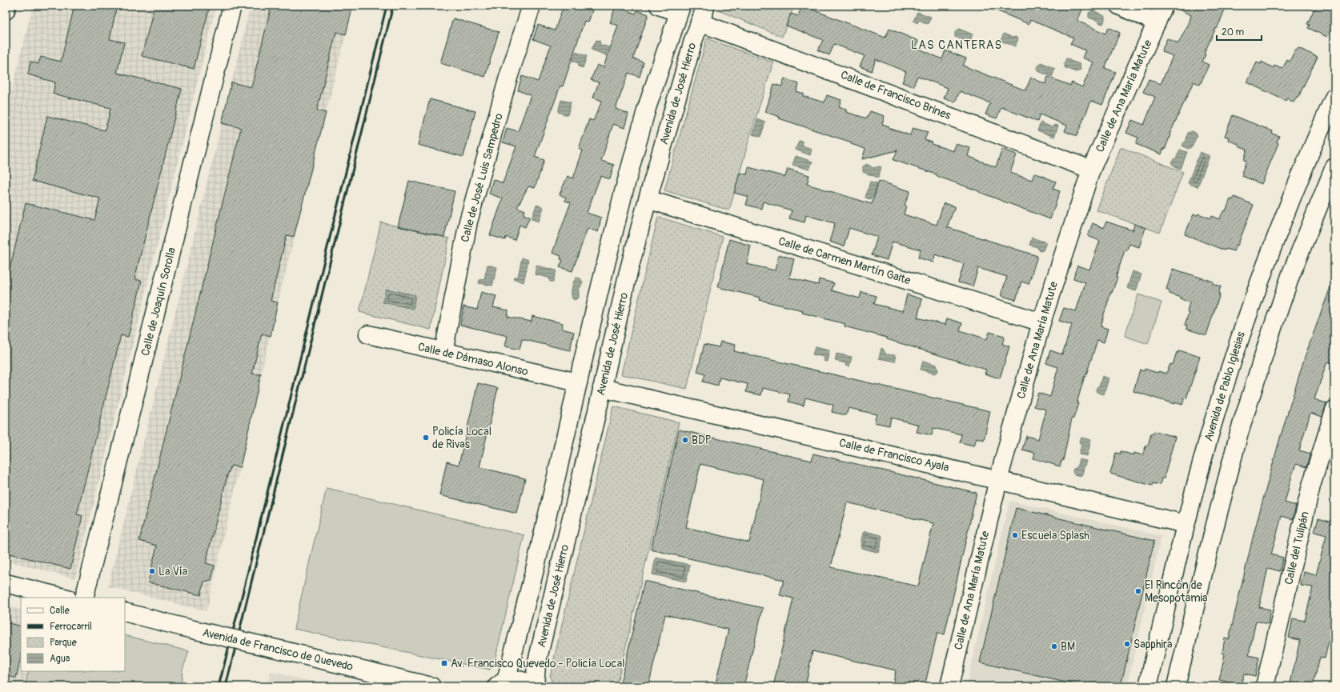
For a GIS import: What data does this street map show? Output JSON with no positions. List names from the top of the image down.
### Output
{
  "streets": {
    "street": [
      "Avenida de José Hierro",
      "Calle de Francisco Brines",
      "Calle de Ana María Matute",
      "Calle de José Luis Sampedro",
      "Calle de Carmen Martín Gaite",
      "Calle de Joaquín Sorolla",
      "Calle de Dámaso Alonso",
      "Avenida de Pablo Iglesias",
      "Calle de Francisco Ayala",
      "Calle del Tulipán",
      "Avenida de Francisco de Quevedo"
    ]
  },
  "crossings": [
    ["Avenida de José Hierro", "Calle de Francisco Brines"],
    ["Avenida de José Hierro", "Calle de Carmen Martín Gaite"],
    ["Avenida de José Hierro", "Calle de Dámaso Alonso"],
    ["Avenida de José Hierro", "Calle de Francisco Ayala"],
    ["Calle de Francisco Brines", "Calle de Ana María Matute"],
    ["Calle de Ana María Matute", "Calle de Carmen Martín Gaite"],
    ["Calle de Ana María Matute", "Calle de Francisco Ayala"],
    ["Calle de José Luis Sampedro", "Calle de Dámaso Alonso"],
    ["Avenida de Pablo Iglesias", "Calle de Francisco Ayala"]
  ],
  "districts": ["LAS CANTERAS"],
  "places": {
    "other": [
      "Policía Local de Rivas",
      "BDP",
      "Escuela Splash",
      "La Vía",
      "El Rincón de Mesopotamia",
      "Sapphira",
      "BM"
    ],
    "transit": ["Av. Francisco Quevedo - Policía Local"]
  },
  "legend": [
    "Calle",
    "Ferrocarril",
    "Parque",
    "Agua"
  ],
  "scale_bar": "20 m"
}
